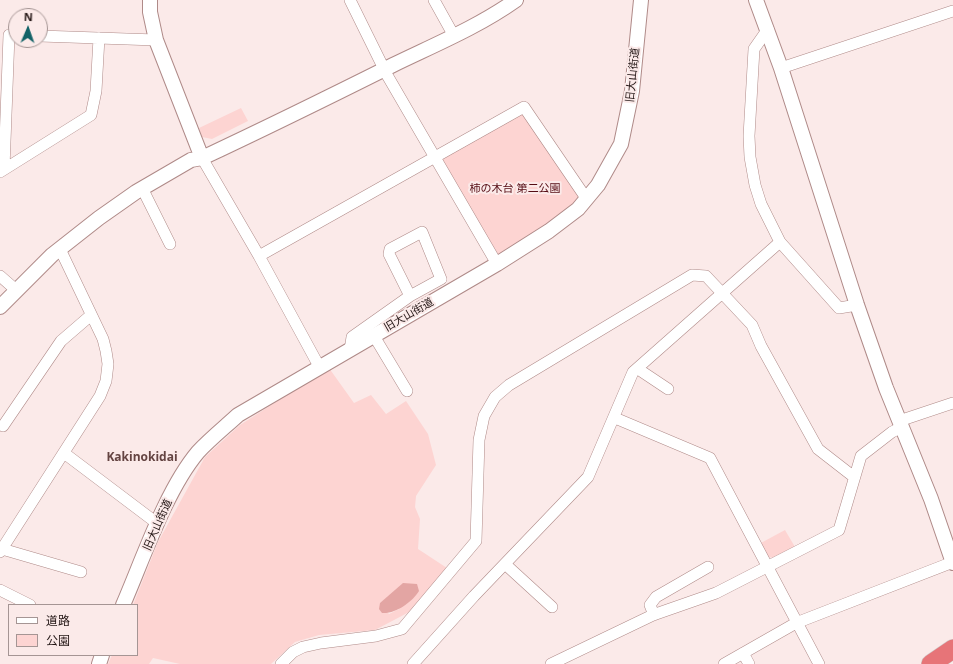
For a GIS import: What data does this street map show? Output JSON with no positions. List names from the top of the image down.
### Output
{
  "streets": {
    "street": ["旧大山街道"]
  },
  "districts": ["Kakinokidai"],
  "parks": ["柿の木台 第二公園"],
  "legend": ["道路", "公園"],
  "north": "top"
}
